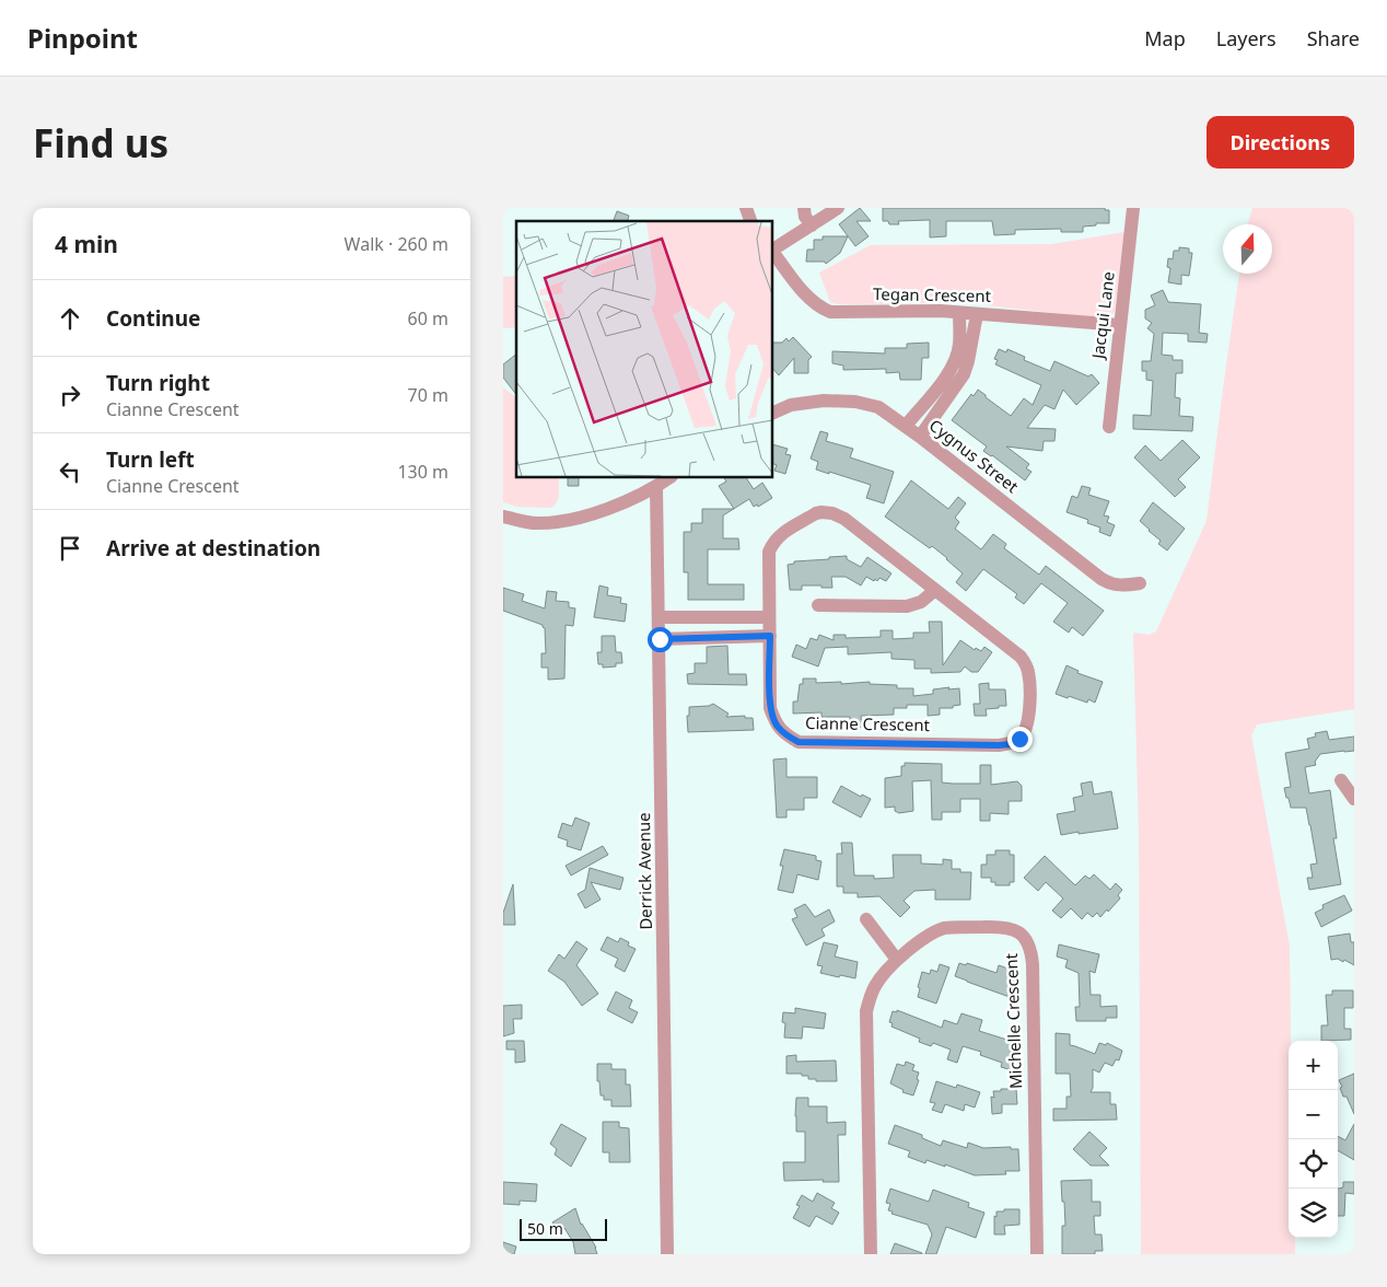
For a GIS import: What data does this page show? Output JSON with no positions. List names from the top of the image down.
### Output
{
  "streets": {
    "street": [
      "Tegan Crescent",
      "Jacqui Lane",
      "Cygnus Street",
      "Cianne Crescent",
      "Derrick Avenue",
      "Michelle Crescent"
    ]
  },
  "crossings": [
    ["Tegan Crescent", "Jacqui Lane"]
  ],
  "scale_bar": "50 m",
  "north": "top",
  "page": {
    "header": "Pinpoint",
    "nav": ["Map", "Layers", "Share"],
    "buttons": "Directions",
    "title": "Find us",
    "heading": ["4 min", "Walk · 260 m"],
    "list": [
      ["Continue", "60 m"],
      ["Turn right", "Cianne Crescent", "70 m"],
      ["Turn left", "Cianne Crescent", "130 m"],
      "Arrive at destination"
    ],
    "map_buttons": ["+", "−"],
    "scale": "50 m"
  }
}
